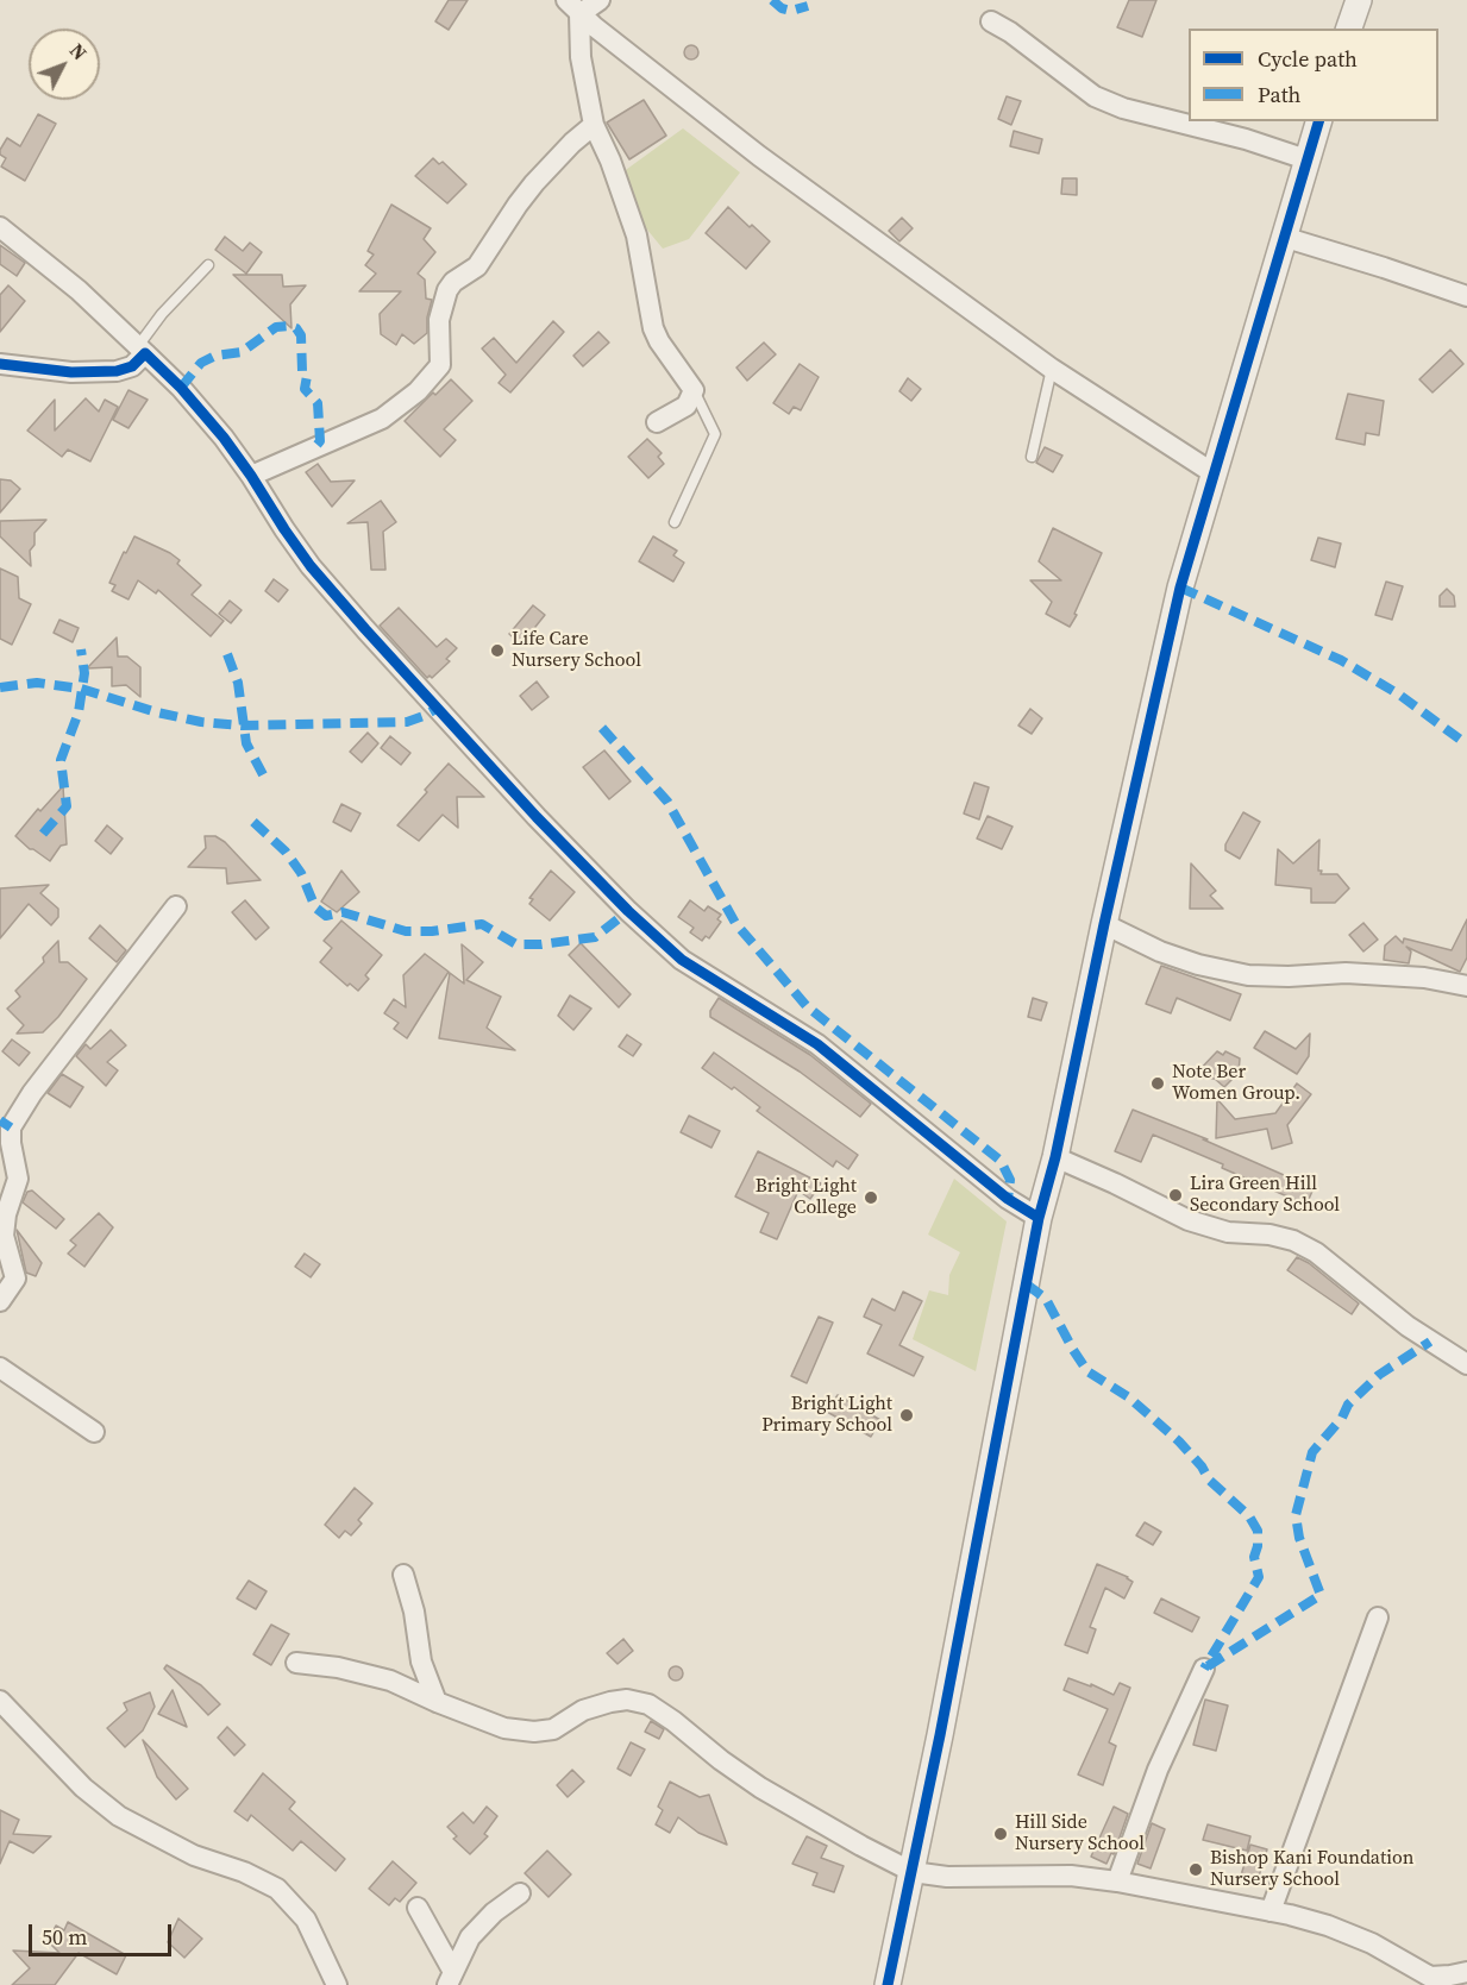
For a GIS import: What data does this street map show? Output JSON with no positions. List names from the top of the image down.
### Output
{
  "places": [
    "Life Care Nursery School",
    "Note Ber Women Group.",
    "Lira Green Hill Secondary School",
    "Bright Light College",
    "Bright Light Primary School",
    "Hill Side Nursery School",
    "Bishop Kani Foundation Nursery School"
  ],
  "legend": ["Cycle path", "Path"],
  "scale_bar": "50 m",
  "north": "top right"
}
